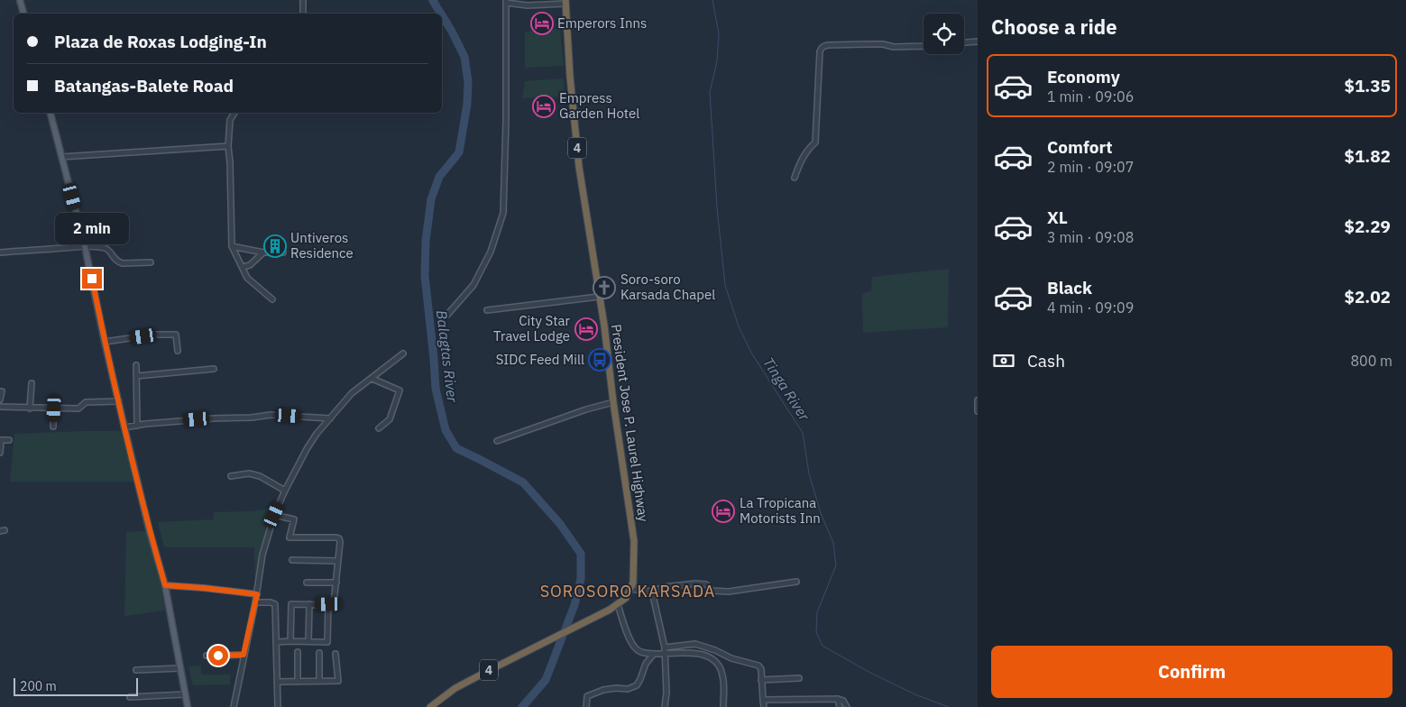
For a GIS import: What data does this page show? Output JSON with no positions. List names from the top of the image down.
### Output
{
  "streets": {
    "highway": ["4", "President Jose P. Laurel Highway"]
  },
  "crossings": [
    ["4", "President Jose P. Laurel Highway"]
  ],
  "districts": ["SOROSORO KARSADA"],
  "water": ["Balagtas River", "Tinga River"],
  "places": {
    "hotel": [
      "Emperors Inns",
      "Empress Garden Hotel",
      "City Star Travel Lodge",
      "La Tropicana Motorists Inn"
    ],
    "building": ["Untiveros Residence"],
    "church": ["Soro-soro Karsada Chapel"],
    "bus stop": ["SIDC Feed Mill"]
  },
  "scale_bar": "200 m",
  "page": {
    "heading": "Choose a ride",
    "banner": ["Plaza de Roxas Lodging-In", "Batangas-Balete Road"],
    "list": [
      {
        "name": "Economy",
        "note": "1 min · 09:06",
        "value": "$1.35"
      },
      {
        "name": "Comfort",
        "note": "2 min · 09:07",
        "value": "$1.82"
      },
      {
        "name": "XL",
        "note": "3 min · 09:08",
        "value": "$2.29"
      },
      {
        "name": "Black",
        "note": "4 min · 09:09",
        "value": "$2.02"
      }
    ],
    "bubble": "2 min",
    "pay": ["Cash", "800 m"],
    "buttons": "Confirm",
    "scale": "200 m"
  }
}
